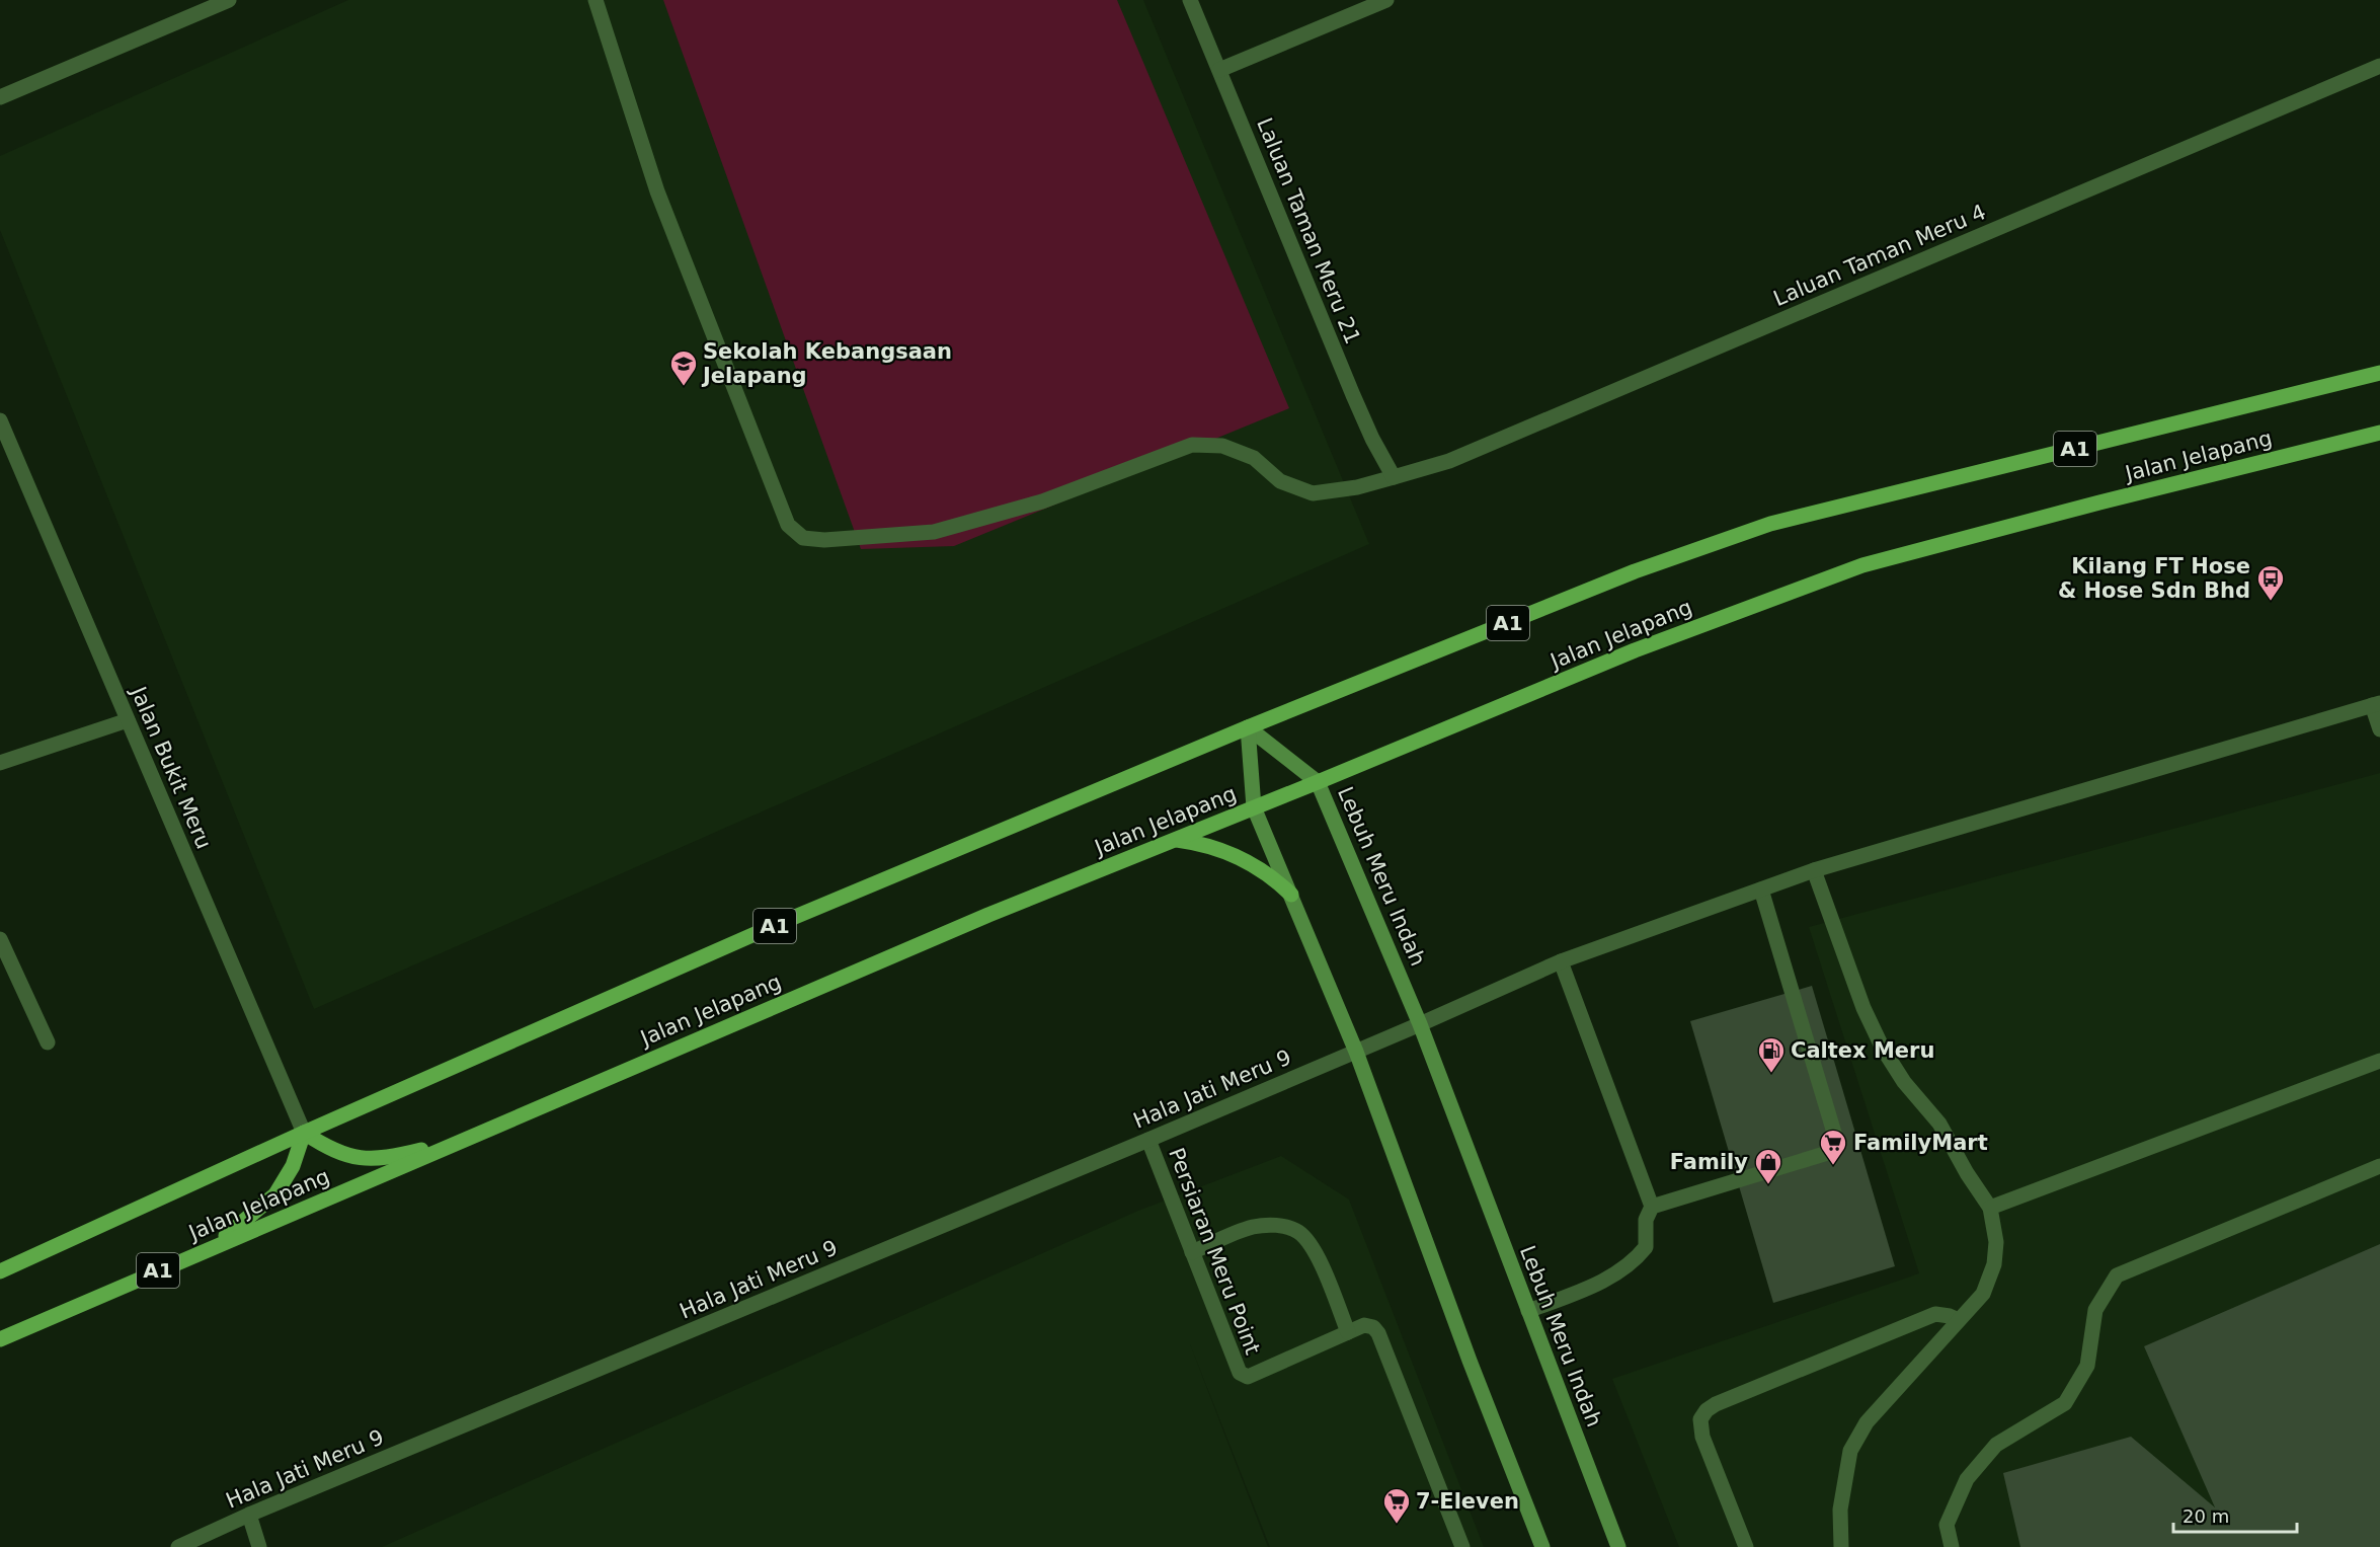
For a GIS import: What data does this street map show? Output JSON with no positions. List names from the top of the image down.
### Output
{
  "streets": {
    "main road": ["A1", "Jalan Jelapang", "Lebuh Meru Indah"],
    "street": [
      "Laluan Taman Meru 21",
      "Laluan Taman Meru 4",
      "Jalan Bukit Meru",
      "Hala Jati Meru 9",
      "Persiaran Meru Point"
    ]
  },
  "crossings": [
    ["Laluan Taman Meru 21", "Laluan Taman Meru 4"],
    ["Jalan Jelapang", "Jalan Bukit Meru"],
    ["Jalan Jelapang", "Lebuh Meru Indah"],
    ["Lebuh Meru Indah", "Hala Jati Meru 9"],
    ["Hala Jati Meru 9", "Persiaran Meru Point"]
  ],
  "places": {
    "school or university": ["Sekolah Kebangsaan Jelapang"],
    "bus stop": ["Kilang FT Hose & Hose Sdn Bhd"],
    "fuel station": ["Caltex Meru"],
    "supermarket": ["FamilyMart", "7-Eleven"],
    "shop": ["Family"]
  },
  "scale_bar": "20 m"
}
